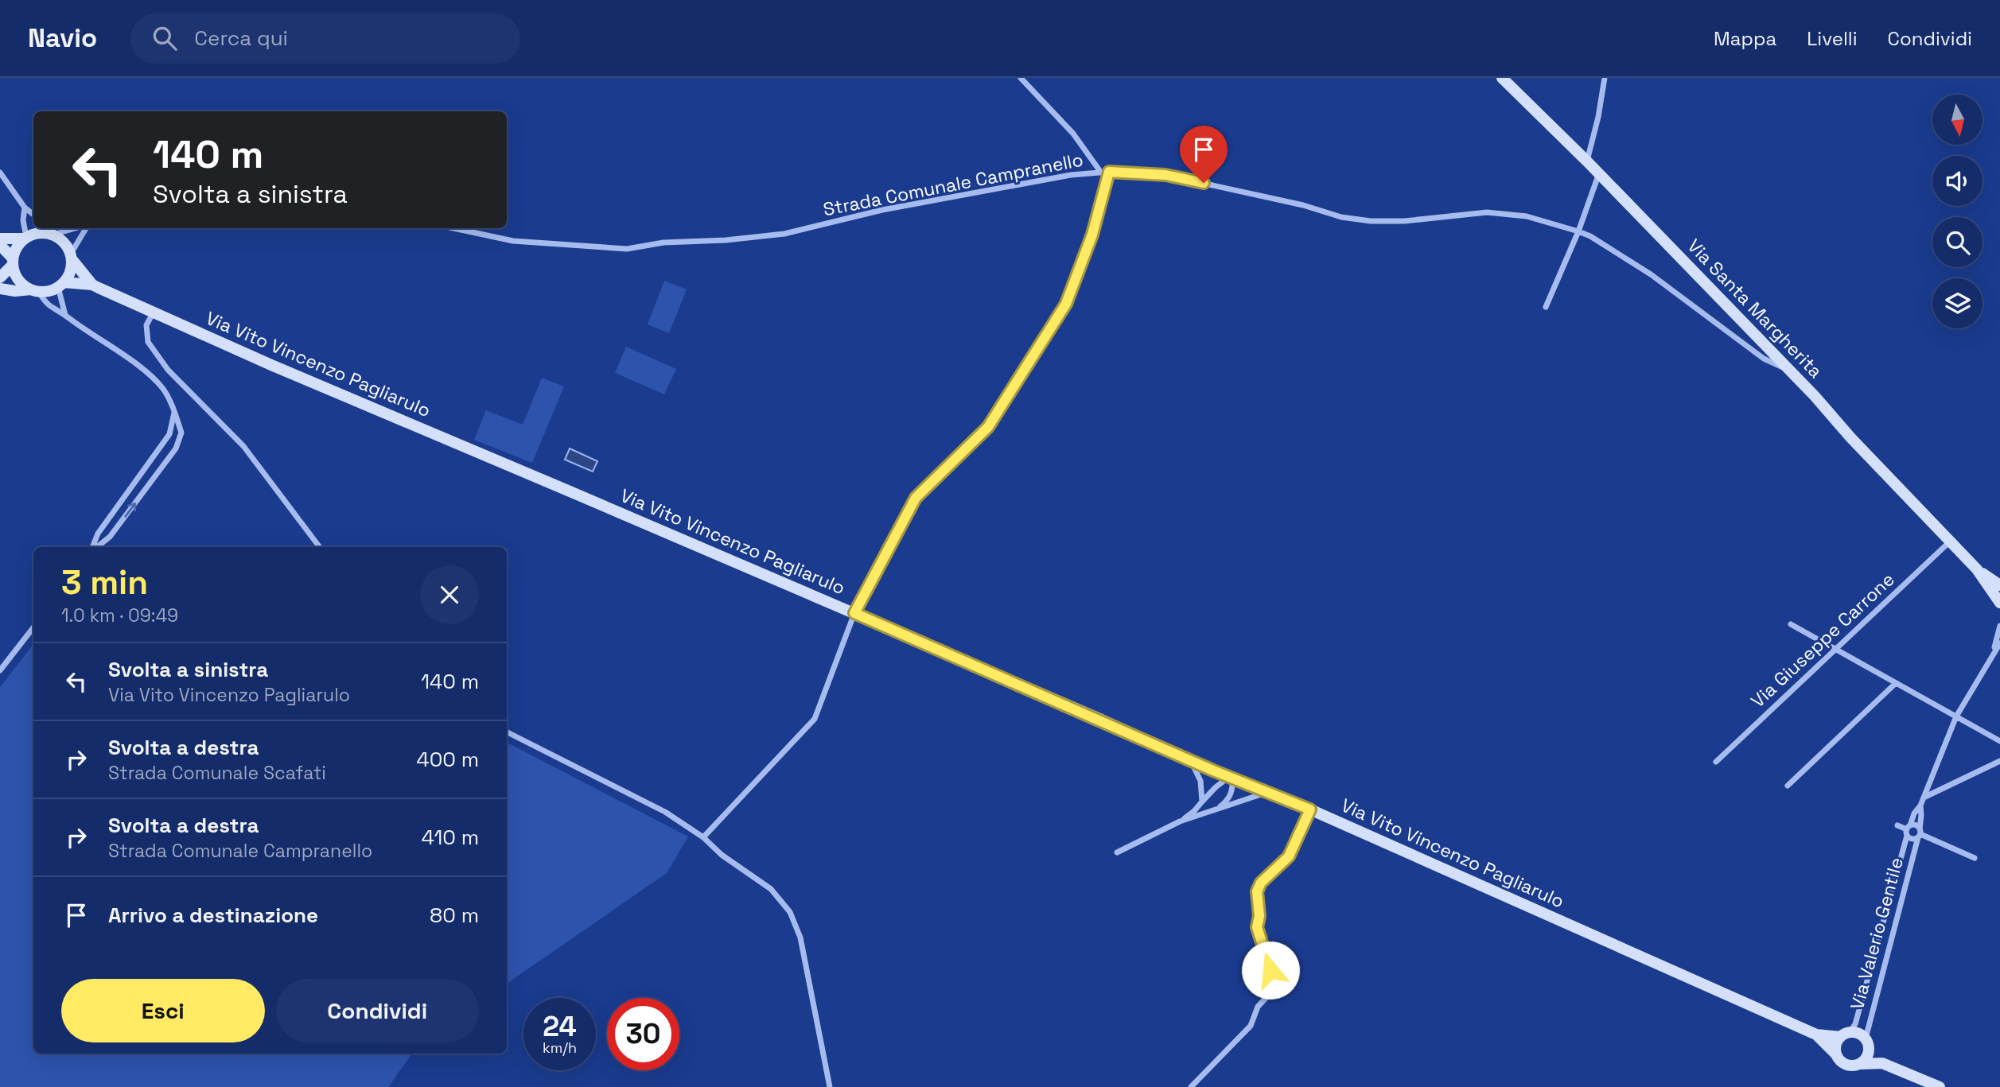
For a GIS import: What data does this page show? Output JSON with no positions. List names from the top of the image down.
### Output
{
  "streets": {
    "street": [
      "Strada Comunale Campranello",
      "Via Santa Margherita",
      "Via Vito Vincenzo Pagliarulo",
      "Via Giuseppe Carrone",
      "Via Valerio Gentile"
    ]
  },
  "crossings": [
    ["Strada Comunale Campranello", "Via Santa Margherita"],
    ["Via Santa Margherita", "Via Giuseppe Carrone"],
    ["Via Vito Vincenzo Pagliarulo", "Via Valerio Gentile"]
  ],
  "north": "bottom",
  "page": {
    "header": "Navio",
    "search": "Cerca qui",
    "nav": ["Mappa", "Livelli", "Condividi"],
    "turn": ["140 m", "Svolta a sinistra"],
    "heading": ["3 min", "1.0 km · 09:49"],
    "list": [
      {
        "name": "Svolta a sinistra",
        "note": "Via Vito Vincenzo Pagliarulo",
        "value": "140 m"
      },
      {
        "name": "Svolta a destra",
        "note": "Strada Comunale Scafati",
        "value": "400 m"
      },
      {
        "name": "Svolta a destra",
        "note": "Strada Comunale Campranello",
        "value": "410 m"
      },
      {
        "name": "Arrivo a destinazione",
        "value": "80 m"
      }
    ],
    "buttons": ["Esci", "Condividi"],
    "speed": "24 km/h",
    "limit": "30"
  }
}
